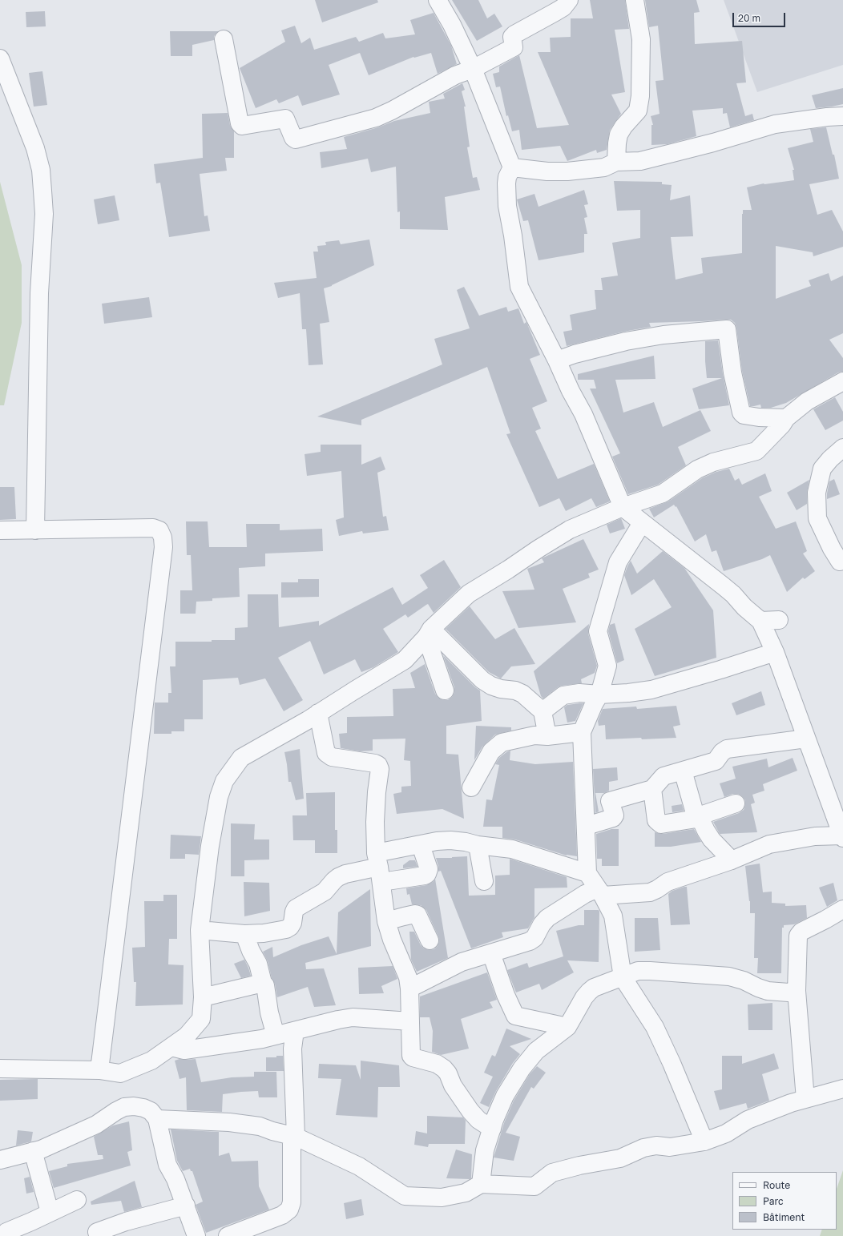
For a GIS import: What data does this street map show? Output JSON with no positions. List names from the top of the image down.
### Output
{
  "legend": ["Route", "Parc", "Bâtiment"],
  "scale_bar": "20 m"
}
